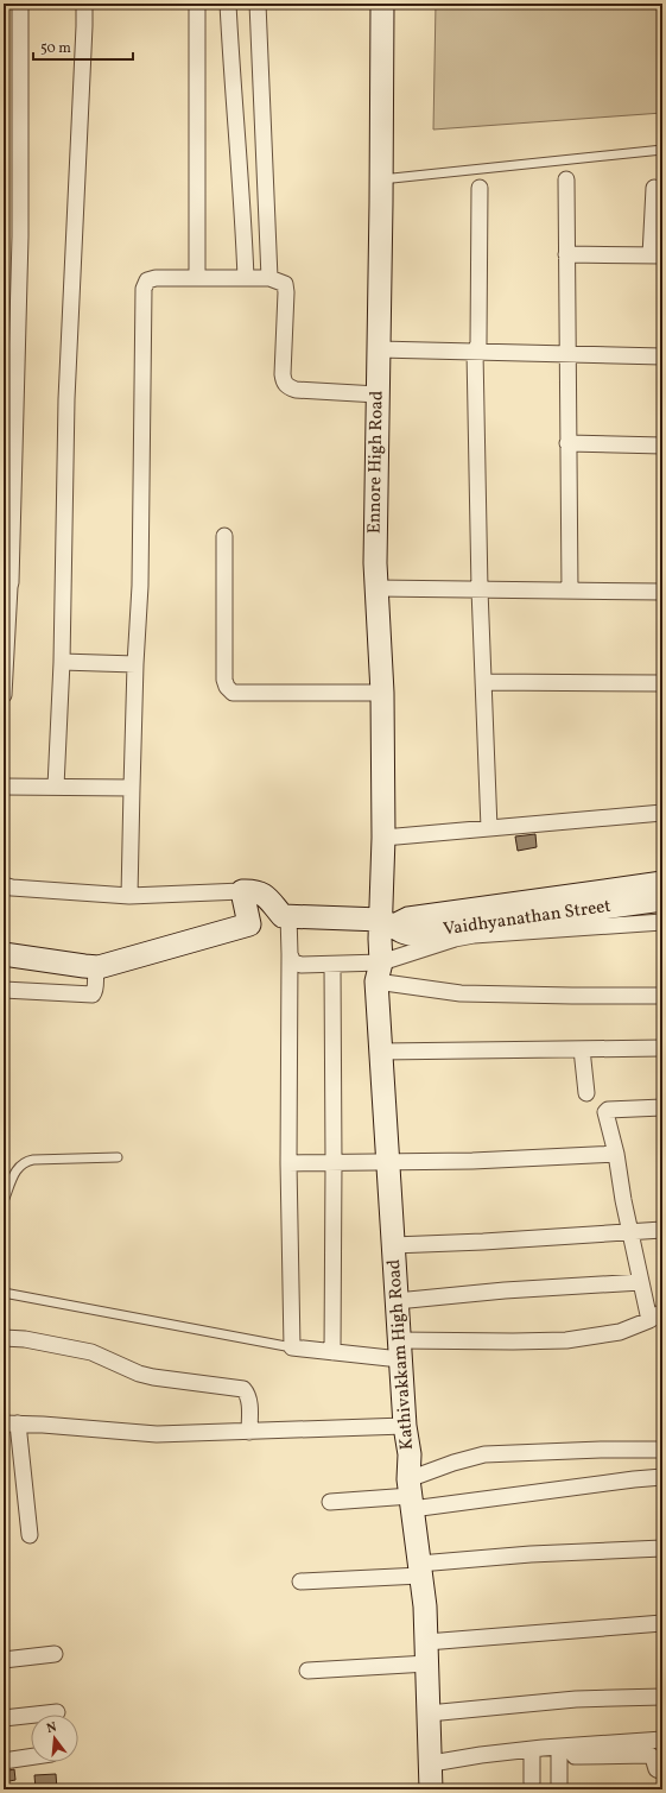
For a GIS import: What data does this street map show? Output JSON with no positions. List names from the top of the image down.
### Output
{
  "streets": {
    "main road": ["Ennore High Road", "Vaidhyanathan Street", "Kathivakkam High Road"]
  },
  "crossings": [
    ["Ennore High Road", "Vaidhyanathan Street"],
    ["Ennore High Road", "Kathivakkam High Road"],
    ["Vaidhyanathan Street", "Kathivakkam High Road"]
  ],
  "scale_bar": "50 m",
  "north": "top"
}
